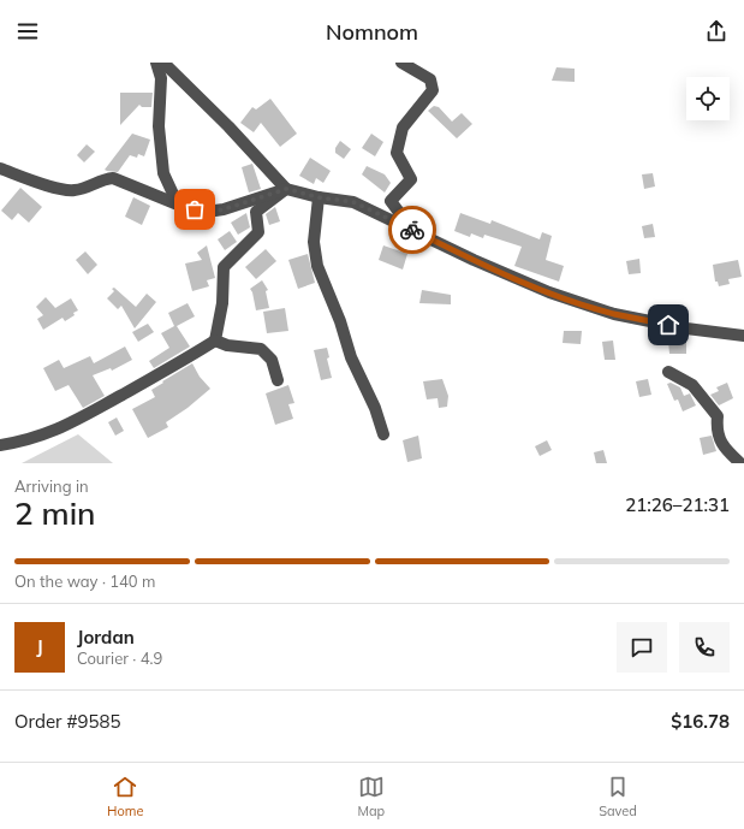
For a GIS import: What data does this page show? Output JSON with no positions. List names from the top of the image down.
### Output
{
  "page": {
    "header": "Nomnom",
    "heading": ["2 min", "Arriving in", "21:26–21:31"],
    "panel": [
      "Jordan",
      "Courier · 4.9",
      "Order #9585",
      "$16.78"
    ],
    "bar": "On the way · 140 m",
    "round": "J",
    "tabs": ["Home", "Map", "Saved"]
  }
}
